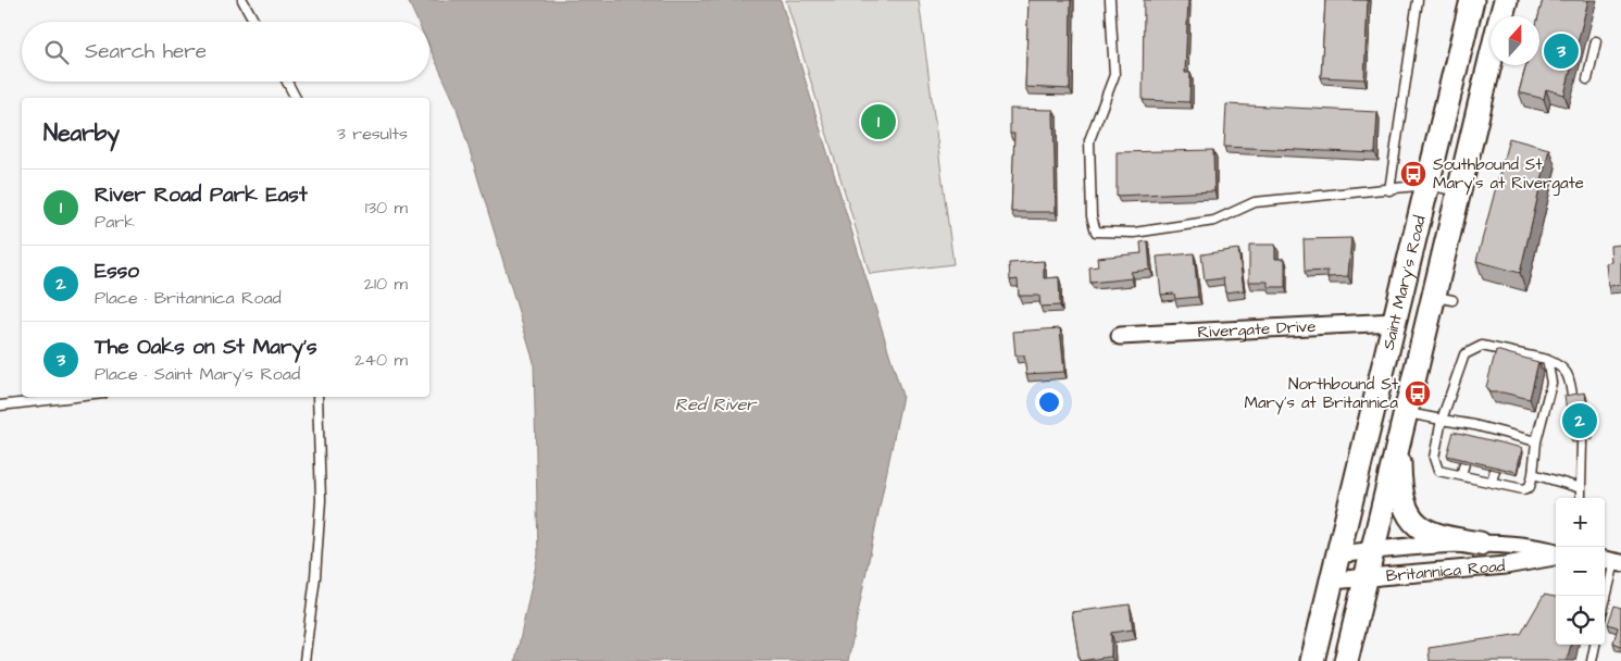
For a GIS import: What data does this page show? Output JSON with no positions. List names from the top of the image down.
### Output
{
  "streets": {
    "main road": ["Saint Mary's Road"],
    "street": ["Rivergate Drive", "Britannica Road"]
  },
  "crossings": [
    ["Saint Mary's Road", "Rivergate Drive"],
    ["Saint Mary's Road", "Britannica Road"]
  ],
  "water": ["Red River"],
  "places": {
    "bus stop": ["Southbound St Mary's at Rivergate", "Northbound St Mary's at Britannica"]
  },
  "north": "top",
  "page": {
    "search": "Search here",
    "pins": ["3", "1", "2"],
    "heading": ["Nearby", "3 results"],
    "list": [
      {
        "mark": "1",
        "name": "River Road Park East",
        "note": "Park",
        "value": "130 m"
      },
      {
        "mark": "2",
        "name": "Esso",
        "note": "Place · Britannica Road",
        "value": "210 m"
      },
      {
        "mark": "3",
        "name": "The Oaks on St Mary's",
        "note": "Place · Saint Mary's Road",
        "value": "240 m"
      }
    ],
    "map_buttons": ["+", "−"]
  }
}
